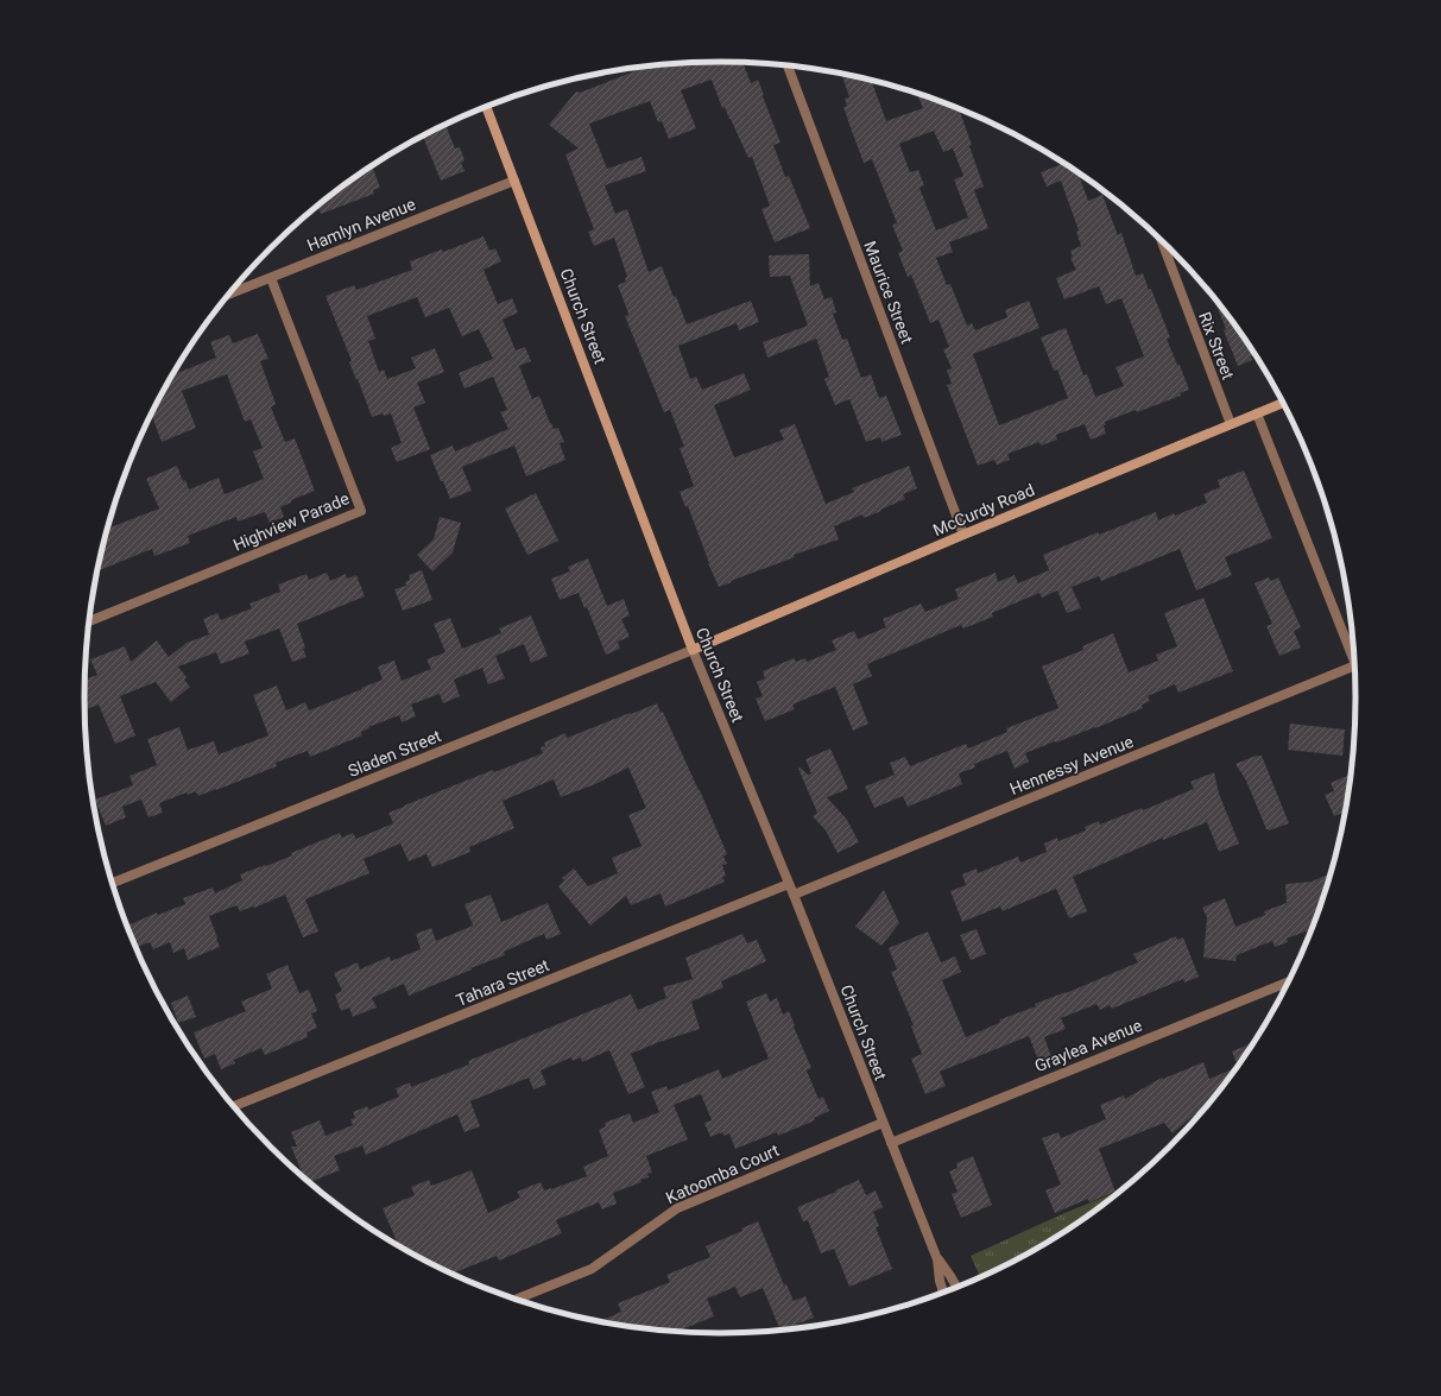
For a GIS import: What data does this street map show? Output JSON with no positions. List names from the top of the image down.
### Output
{
  "streets": {
    "main road": ["Church Street", "McCurdy Road"],
    "street": [
      "Hamlyn Avenue",
      "Maurice Street",
      "Rix Street",
      "Highview Parade",
      "Sladen Street",
      "Hennessy Avenue",
      "Tahara Street",
      "Graylea Avenue",
      "Katoomba Court"
    ]
  },
  "crossings": [
    ["Hamlyn Avenue", "Church Street"],
    ["Hamlyn Avenue", "Highview Parade"],
    ["Maurice Street", "McCurdy Road"],
    ["Church Street", "McCurdy Road"],
    ["Church Street", "Sladen Street"],
    ["Church Street", "Hennessy Avenue"],
    ["Church Street", "Tahara Street"],
    ["Church Street", "Graylea Avenue"],
    ["Church Street", "Katoomba Court"],
    ["Rix Street", "McCurdy Road"],
    ["McCurdy Road", "Sladen Street"]
  ]
}
